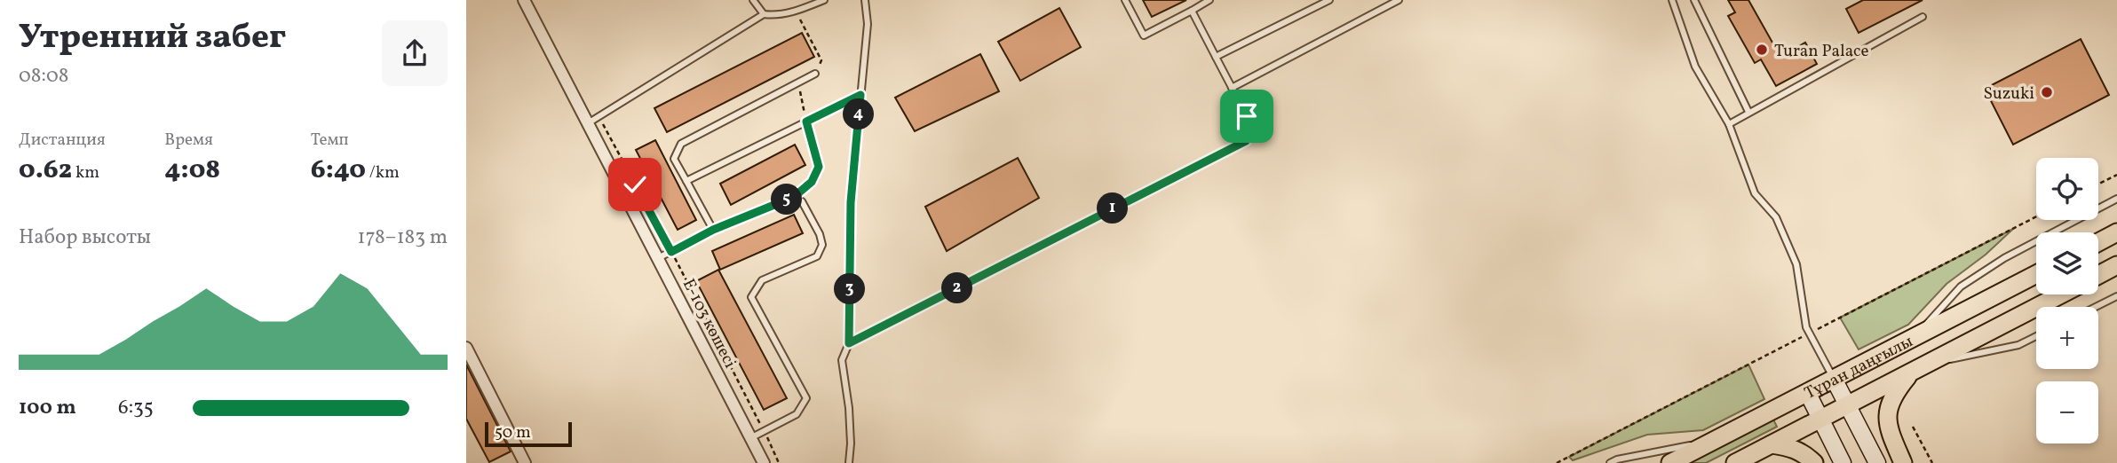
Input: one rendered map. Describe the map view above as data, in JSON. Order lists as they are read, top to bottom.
{
  "streets": {
    "main road": ["Тұран даңғылы"],
    "street": ["Е-103 көшесі"]
  },
  "places": ["Turan Palace", "Suzuki"],
  "scale_bar": "50 m",
  "page": {
    "heading": ["Утренний забег", "08:08"],
    "pins": [
      "4",
      "5",
      "1",
      "2",
      "3"
    ],
    "stats": [
      ["Дистанция", "0.62 km"],
      ["Время", "4:08"],
      ["Темп", "6:40 /km"]
    ],
    "map_buttons": ["+", "−"],
    "chart": ["Набор высоты", "178–183 m"],
    "list": [
      {
        "name": "100 m",
        "note": "6:35"
      }
    ],
    "scale": "50 m"
  }
}
